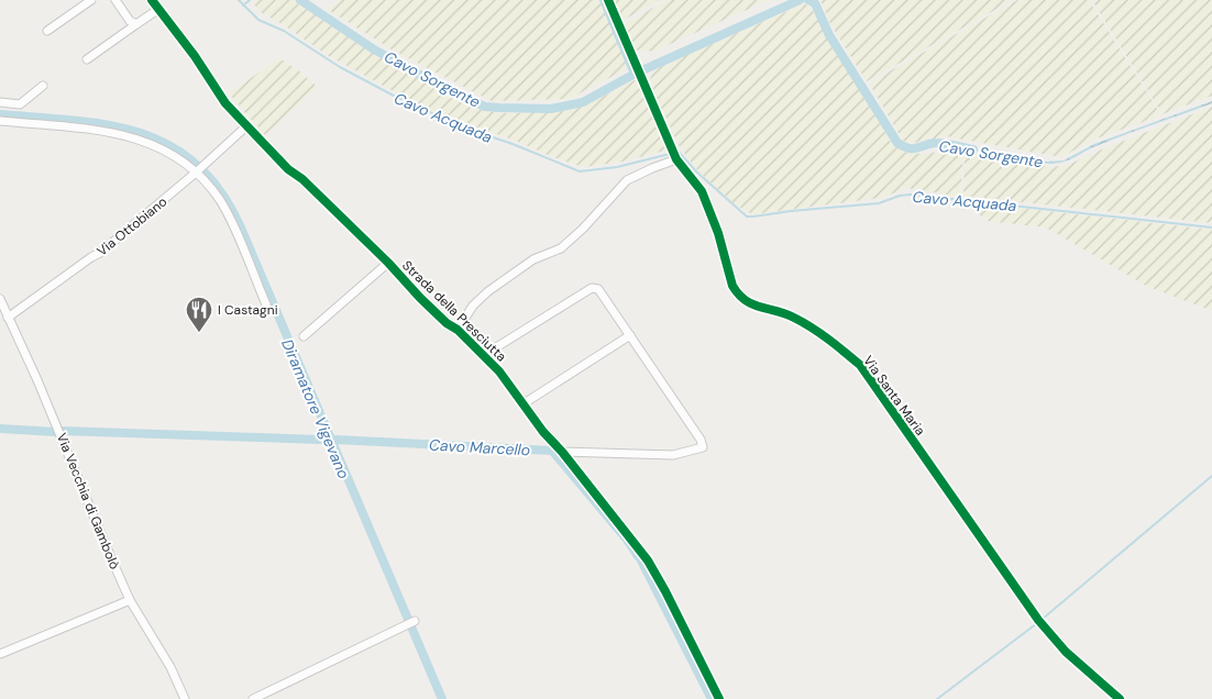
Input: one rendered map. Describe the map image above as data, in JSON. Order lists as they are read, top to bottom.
{
  "streets": {
    "street": [
      "Via Ottobiano",
      "Strada della Presciutta",
      "Via Santa Maria",
      "Via Vecchia di Gambolò"
    ]
  },
  "crossings": [
    ["Via Ottobiano", "Strada della Presciutta"],
    ["Via Ottobiano", "Via Vecchia di Gambolò"]
  ],
  "water": [
    "Cavo Sorgente",
    "Cavo Acquada",
    "Diramatore Vigevano",
    "Cavo Marcello"
  ],
  "places": {
    "restaurant": ["I Castagni"]
  }
}
